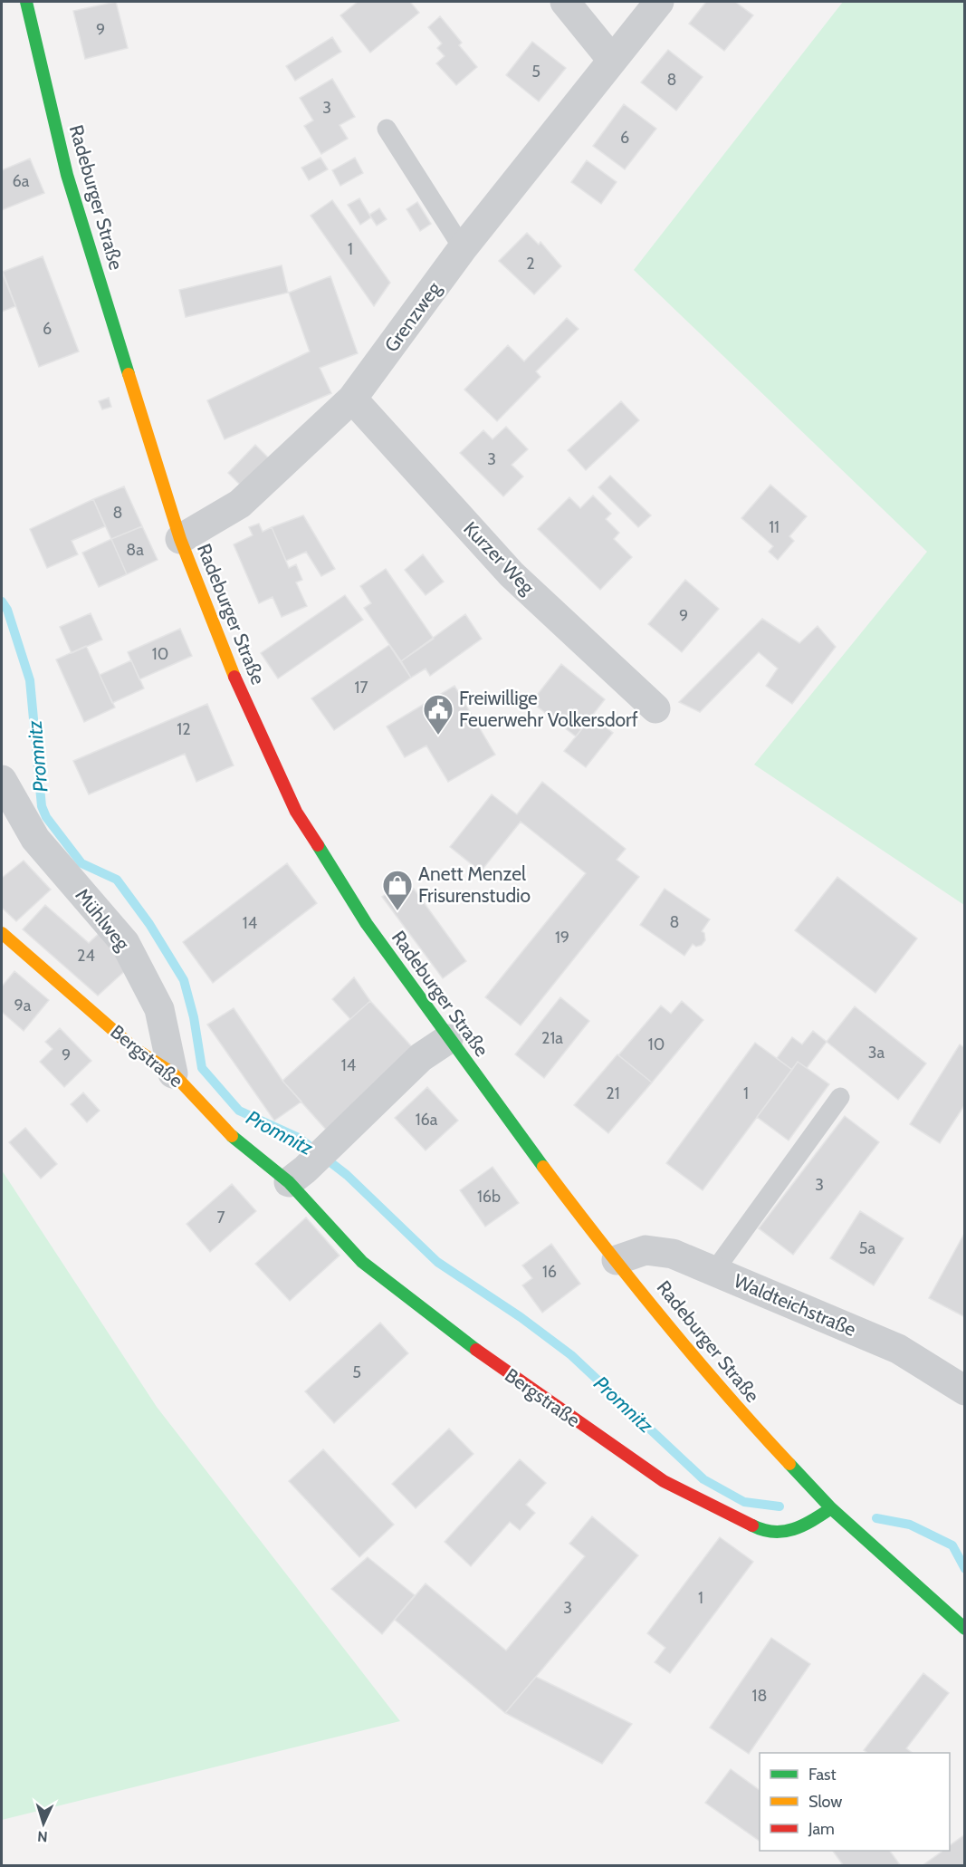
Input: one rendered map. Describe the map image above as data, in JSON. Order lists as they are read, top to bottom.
{
  "streets": {
    "main road": ["Radeburger Straße", "Bergstraße"],
    "street": [
      "Grenzweg",
      "Kurzer Weg",
      "Mühlweg",
      "Waldteichstraße"
    ]
  },
  "crossings": [
    ["Radeburger Straße", "Grenzweg"],
    ["Radeburger Straße", "Bergstraße"],
    ["Radeburger Straße", "Waldteichstraße"],
    ["Grenzweg", "Kurzer Weg"],
    ["Mühlweg", "Bergstraße"]
  ],
  "water": ["Promnitz"],
  "places": {
    "public building": ["Freiwillige Feuerwehr Volkersdorf"],
    "shop": ["Anett Menzel Frisurenstudio"]
  },
  "house_numbers": [
    "9",
    "5",
    "8",
    "3",
    "6",
    "6a",
    "1",
    "2",
    "6",
    "3",
    "8",
    "11",
    "8a",
    "9",
    "10",
    "17",
    "12",
    "8",
    "14",
    "19",
    "24",
    "9a",
    "21a",
    "10",
    "3a",
    "9",
    "14",
    "21",
    "1",
    "16a",
    "3",
    "16b",
    "7",
    "5a",
    "16",
    "5",
    "1",
    "3",
    "18"
  ],
  "legend": ["Fast", "Slow", "Jam"],
  "north": "bottom"
}
